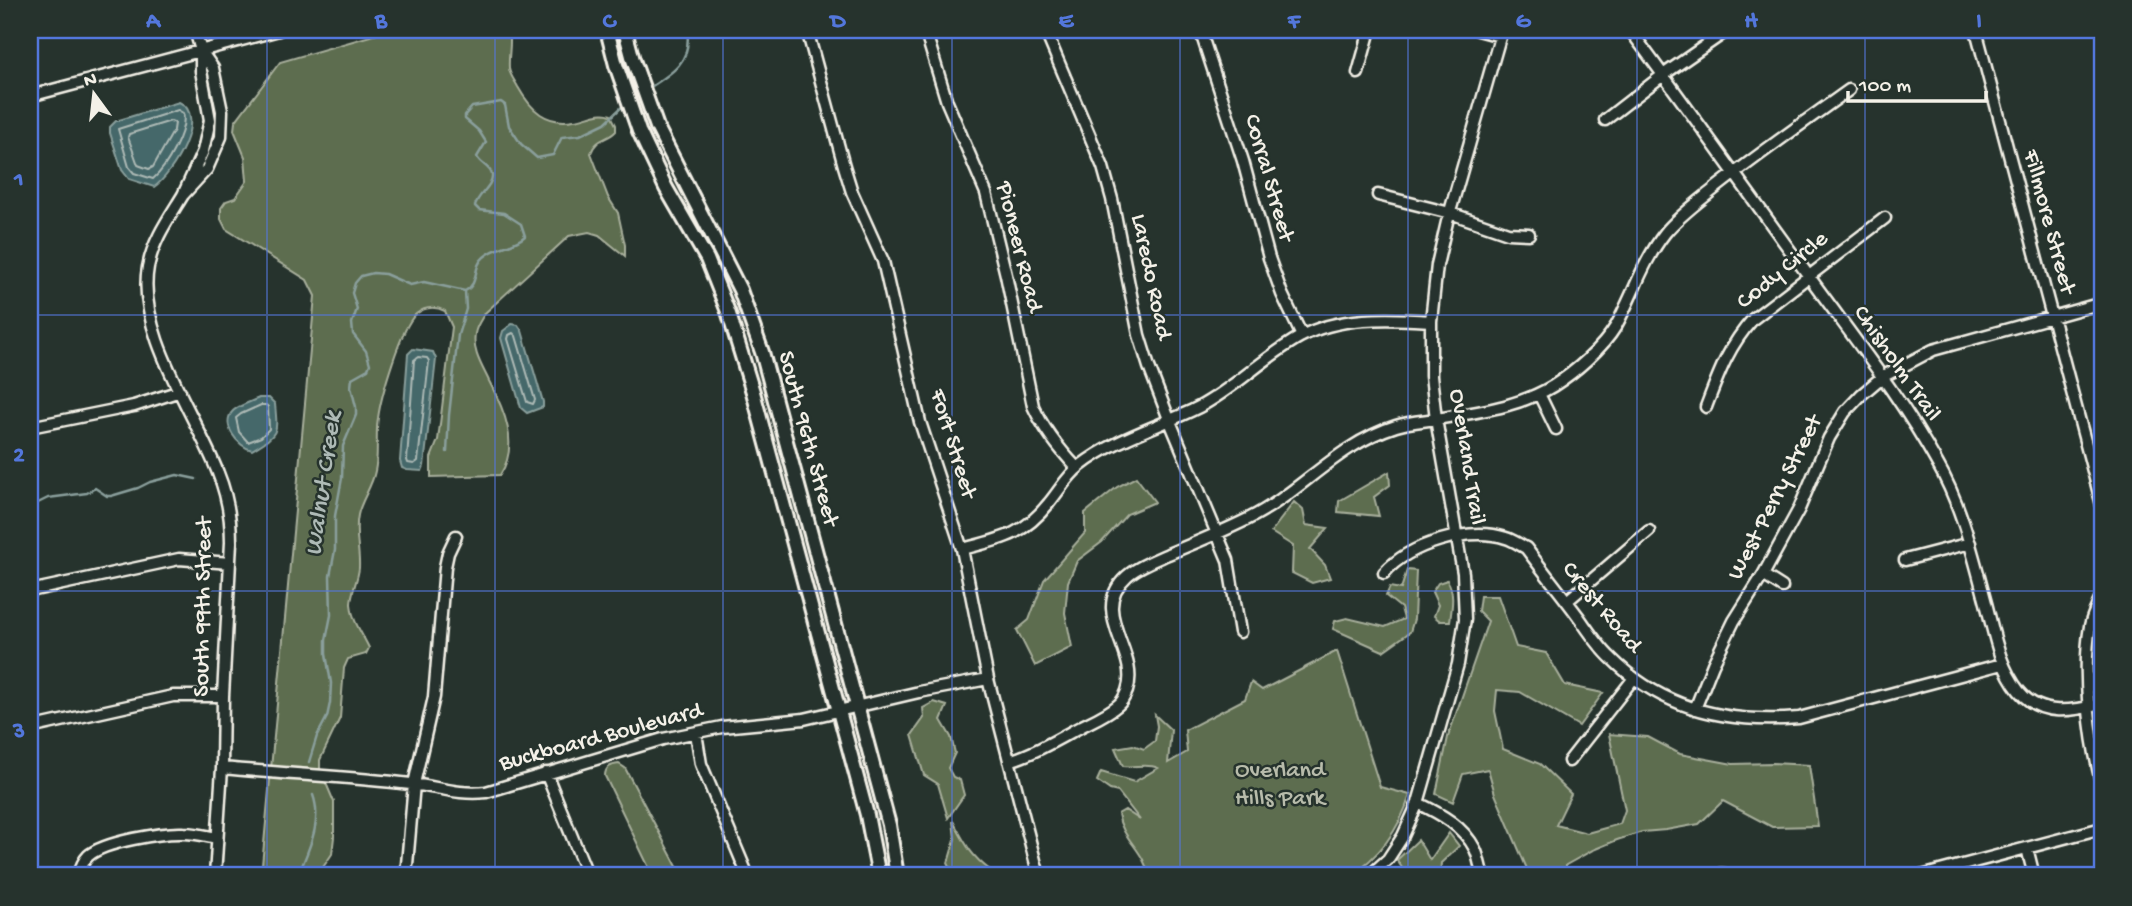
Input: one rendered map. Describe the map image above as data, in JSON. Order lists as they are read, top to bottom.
{
  "streets": {
    "main road": ["South 96th Street"],
    "street": [
      "Corral Street",
      "Fillmore Street",
      "Pioneer Road",
      "Cody Circle",
      "Laredo Road",
      "Chisholm Trail",
      "Fort Street",
      "Overland Trail",
      "West Perry Street",
      "South 99th Street",
      "Crest Road",
      "Buckboard Boulevard"
    ]
  },
  "crossings": [
    ["Fillmore Street", "West Perry Street"],
    ["Cody Circle", "Chisholm Trail"],
    ["Chisholm Trail", "West Perry Street"],
    ["Chisholm Trail", "Crest Road"],
    ["South 96th Street", "Buckboard Boulevard"],
    ["Fort Street", "Buckboard Boulevard"],
    ["Overland Trail", "Crest Road"],
    ["West Perry Street", "Crest Road"],
    ["South 99th Street", "Buckboard Boulevard"]
  ],
  "water": ["Walnut Creek"],
  "parks": ["Overland Hills Park"],
  "scale_bar": "100 m",
  "north": "top",
  "grid": {
    "columns": [
      "A",
      "B",
      "C",
      "D",
      "E",
      "F",
      "G",
      "H",
      "I"
    ],
    "rows": ["1", "2", "3"]
  }
}
